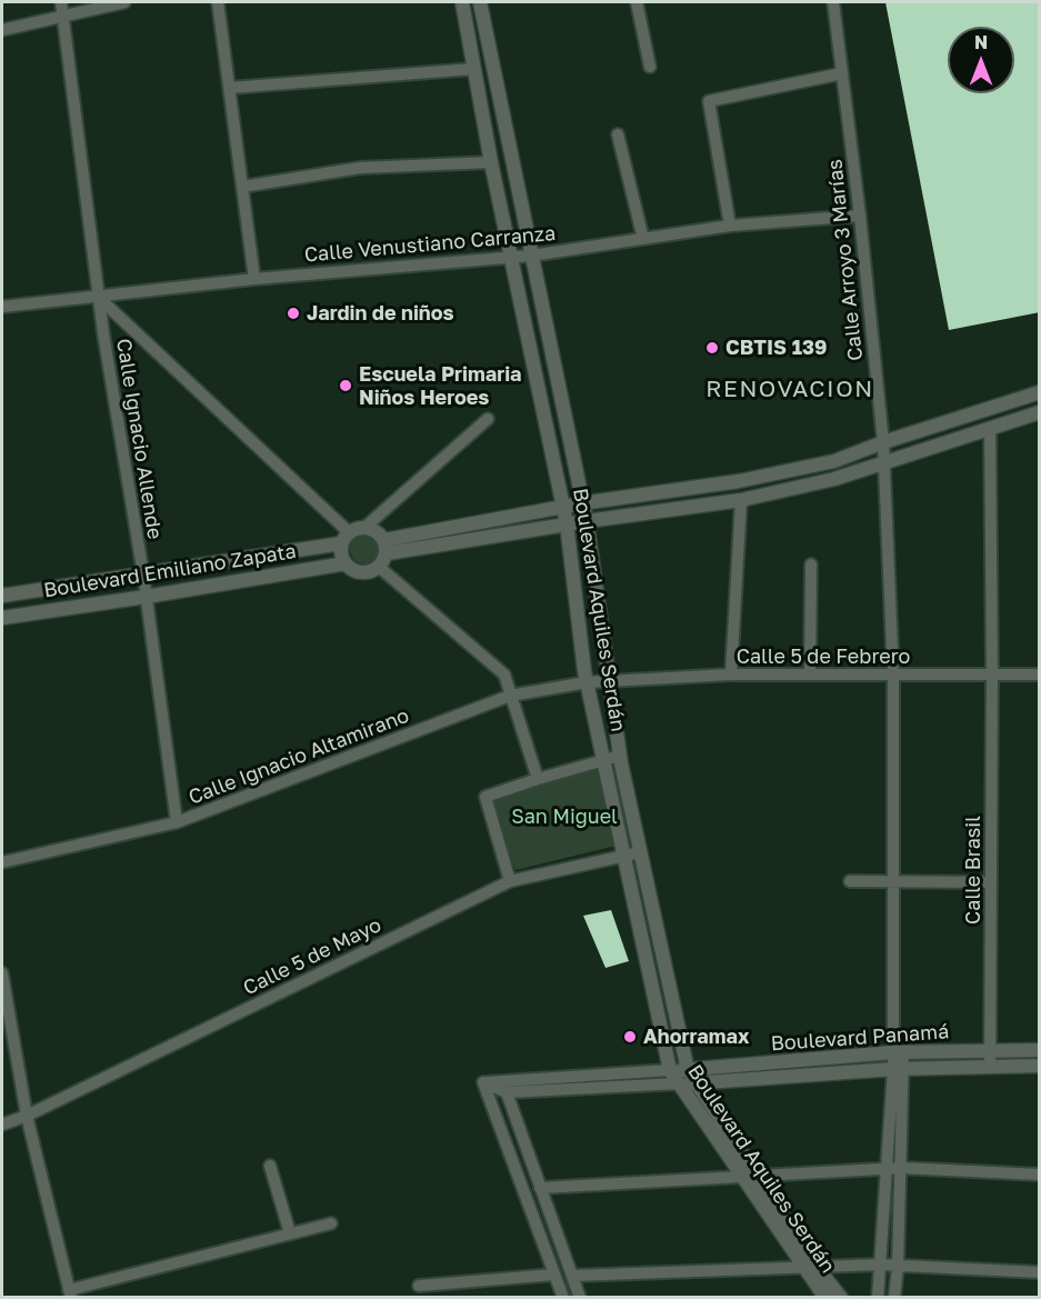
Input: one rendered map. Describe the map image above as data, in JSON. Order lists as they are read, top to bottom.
{
  "streets": {
    "street": [
      "Calle Venustiano Carranza",
      "Calle Arroyo 3 Marías",
      "Calle Ignacio Allende",
      "Boulevard Emiliano Zapata",
      "Boulevard Aquiles Serdán",
      "Calle 5 de Febrero",
      "Calle Ignacio Altamirano",
      "Calle Brasil",
      "Calle 5 de Mayo",
      "Boulevard Panamá"
    ]
  },
  "crossings": [
    ["Calle Venustiano Carranza", "Calle Arroyo 3 Marías"],
    ["Calle Venustiano Carranza", "Calle Ignacio Allende"],
    ["Calle Venustiano Carranza", "Boulevard Aquiles Serdán"],
    ["Calle Arroyo 3 Marías", "Calle 5 de Febrero"],
    ["Calle Arroyo 3 Marías", "Boulevard Panamá"],
    ["Calle Ignacio Allende", "Boulevard Emiliano Zapata"],
    ["Calle Ignacio Allende", "Calle Ignacio Altamirano"],
    ["Boulevard Aquiles Serdán", "Calle 5 de Febrero"],
    ["Boulevard Aquiles Serdán", "Calle Ignacio Altamirano"],
    ["Boulevard Aquiles Serdán", "Calle 5 de Mayo"],
    ["Boulevard Aquiles Serdán", "Boulevard Panamá"],
    ["Calle 5 de Febrero", "Calle Ignacio Altamirano"],
    ["Calle 5 de Febrero", "Calle Brasil"],
    ["Calle Brasil", "Boulevard Panamá"]
  ],
  "districts": ["RENOVACION"],
  "parks": ["San Miguel"],
  "places": [
    "Jardin de niños",
    "CBTIS 139",
    "Escuela Primaria Niños Heroes",
    "Ahorramax"
  ],
  "north": "top"
}
